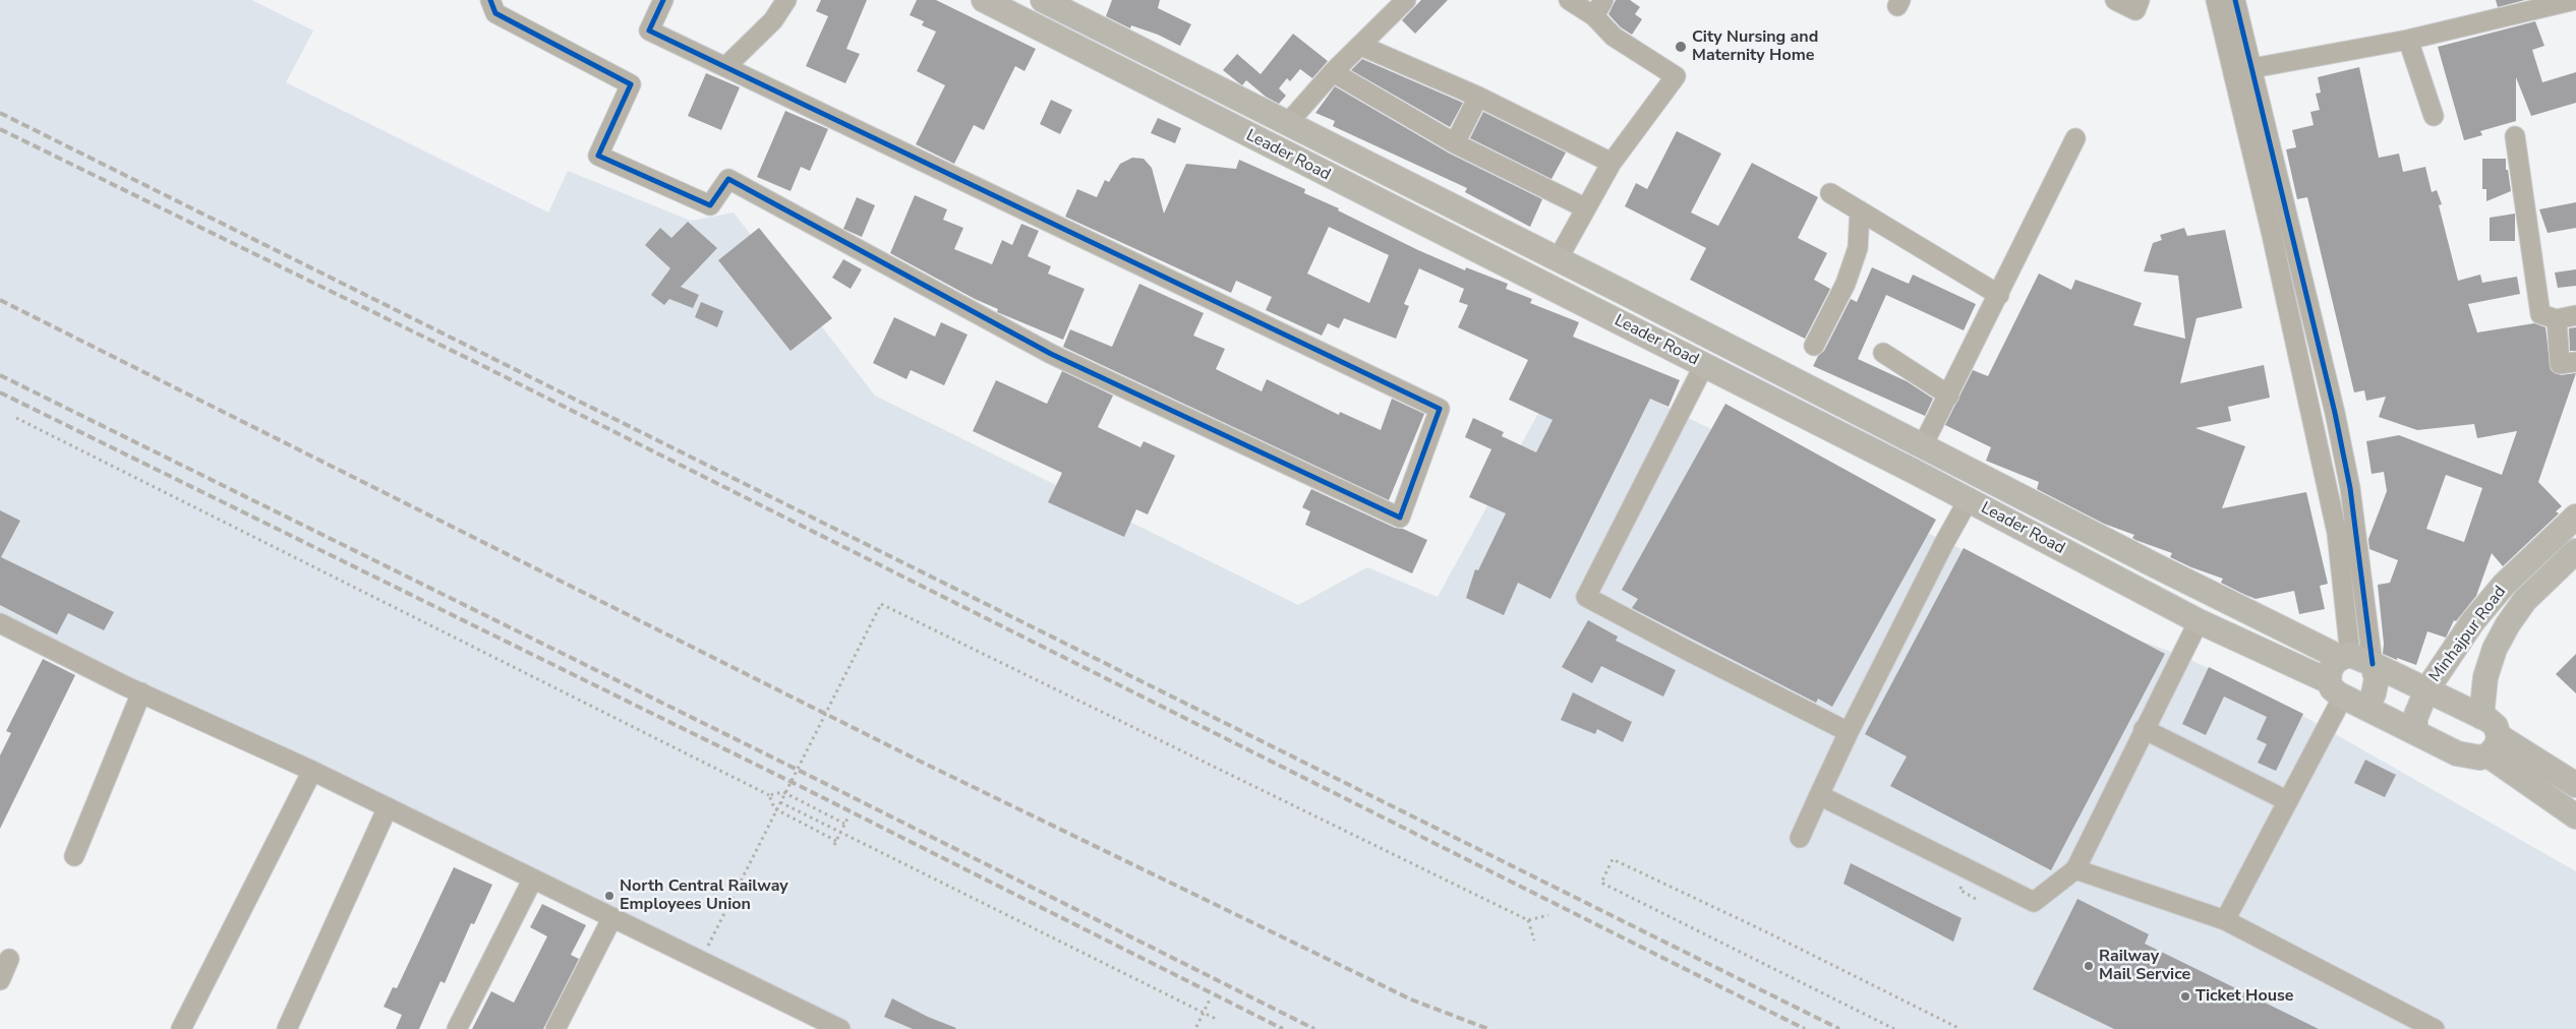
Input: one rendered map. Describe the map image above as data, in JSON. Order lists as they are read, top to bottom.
{
  "streets": {
    "main road": ["Leader Road", "Minhajpur Road"]
  },
  "crossings": [
    ["Leader Road", "Minhajpur Road"]
  ],
  "places": [
    "City Nursing and Maternity Home",
    "North Central Railway Employees Union",
    "Railway Mail Service",
    "Ticket House"
  ]
}
